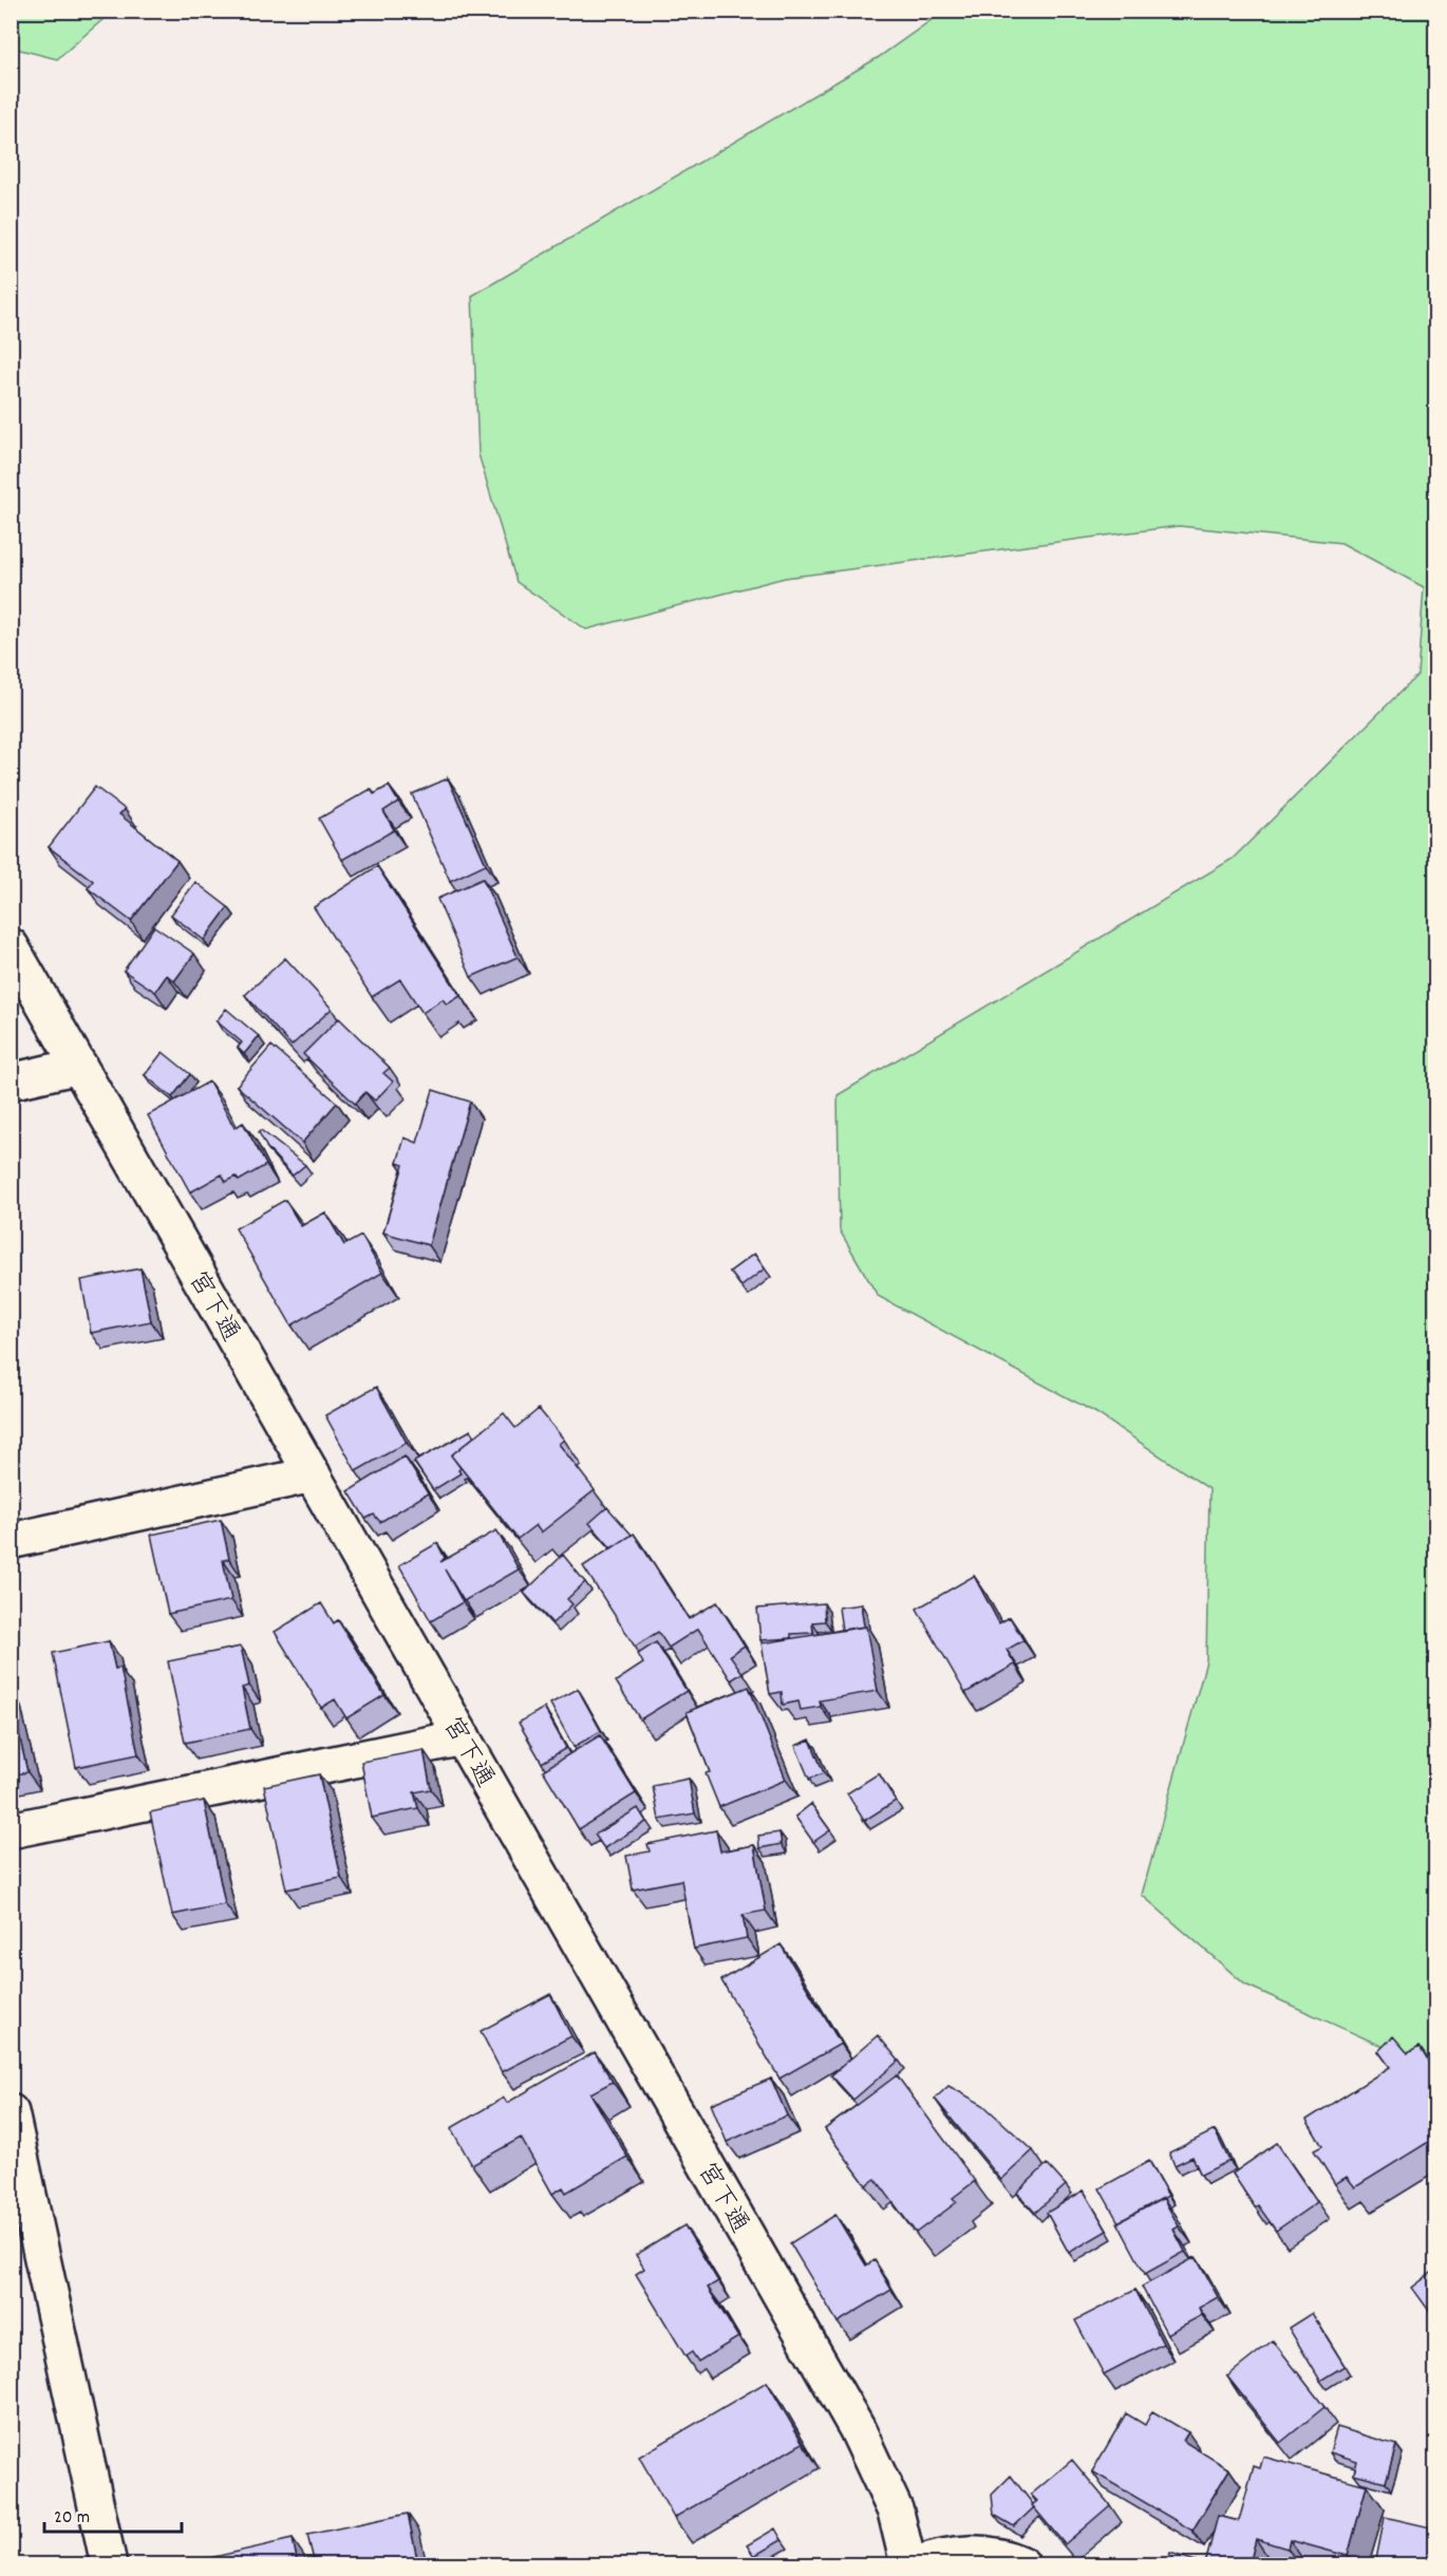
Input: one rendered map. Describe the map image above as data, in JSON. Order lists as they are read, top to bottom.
{
  "streets": {
    "street": ["宮下通"]
  },
  "scale_bar": "20 m"
}
